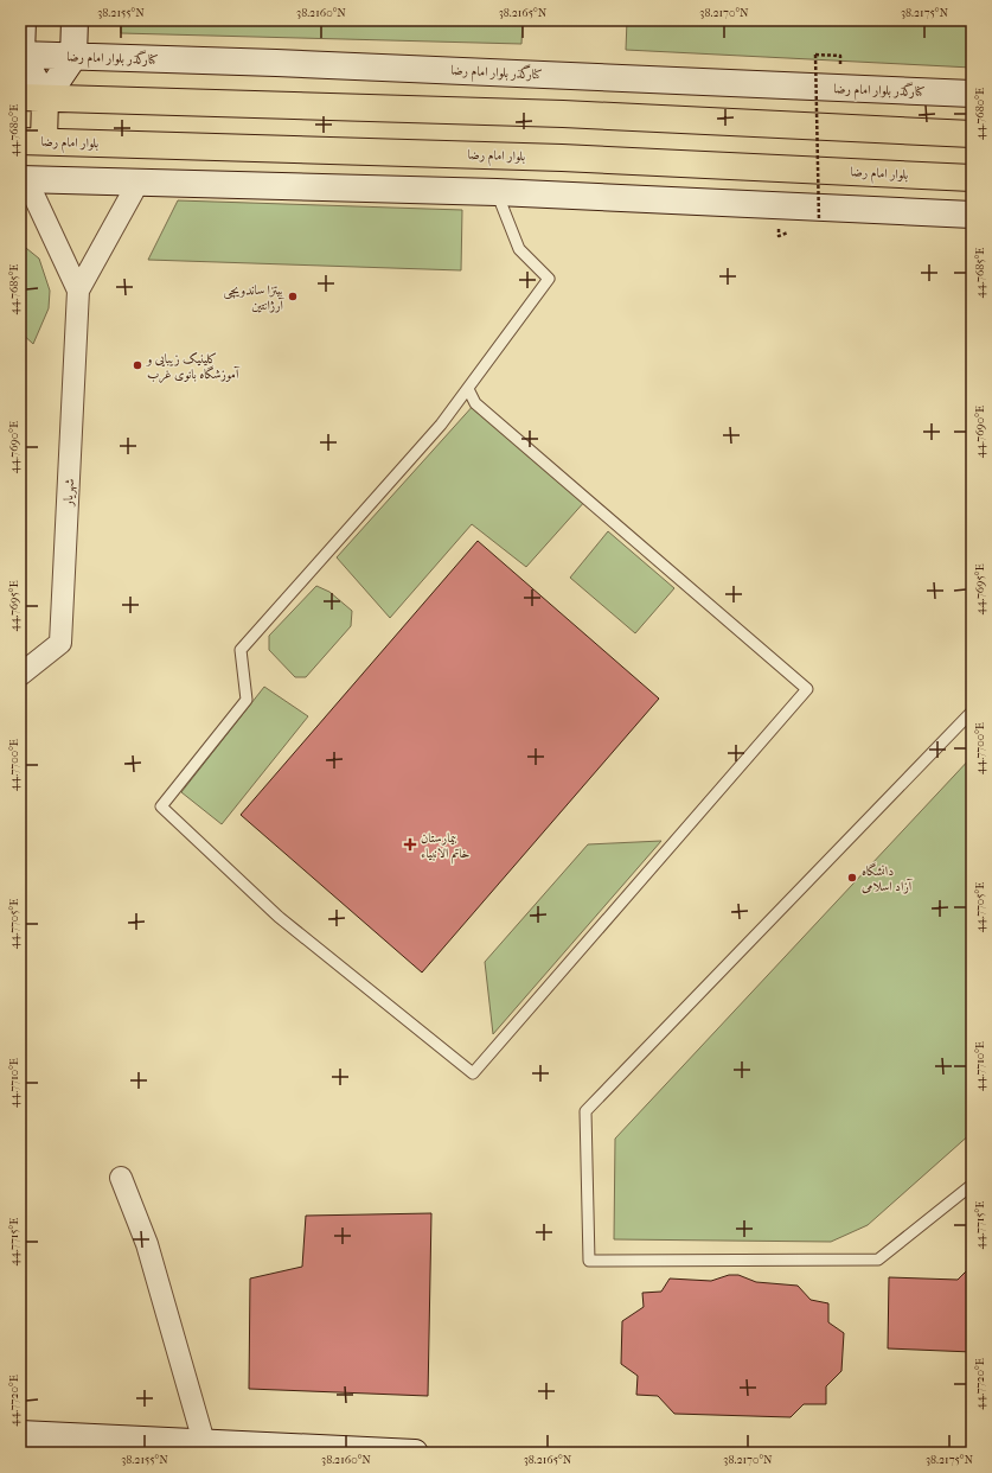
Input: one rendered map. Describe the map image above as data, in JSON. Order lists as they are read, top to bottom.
{
  "streets": {
    "main road": ["بلوار امام رضا"],
    "street": ["کنارگذر بلوار امام رضا", "شهریار"]
  },
  "places": {
    "other": ["پیتزا ساندویچی آرژانتین", "کلینیک زیبایی و آموزشگاه بانوی غرب", "دانشگاه آزاد اسلامی"],
    "health": ["بیمارستان خاتم الانبیاء"]
  },
  "coordinates": [
    "38.2155°N",
    "38.2160°N",
    "38.2165°N",
    "38.2170°N",
    "38.2175°N",
    "44.7680°E",
    "44.7685°E",
    "44.7690°E",
    "44.7695°E",
    "44.7700°E",
    "44.7705°E",
    "44.7710°E",
    "44.7715°E",
    "44.7720°E"
  ]
}
